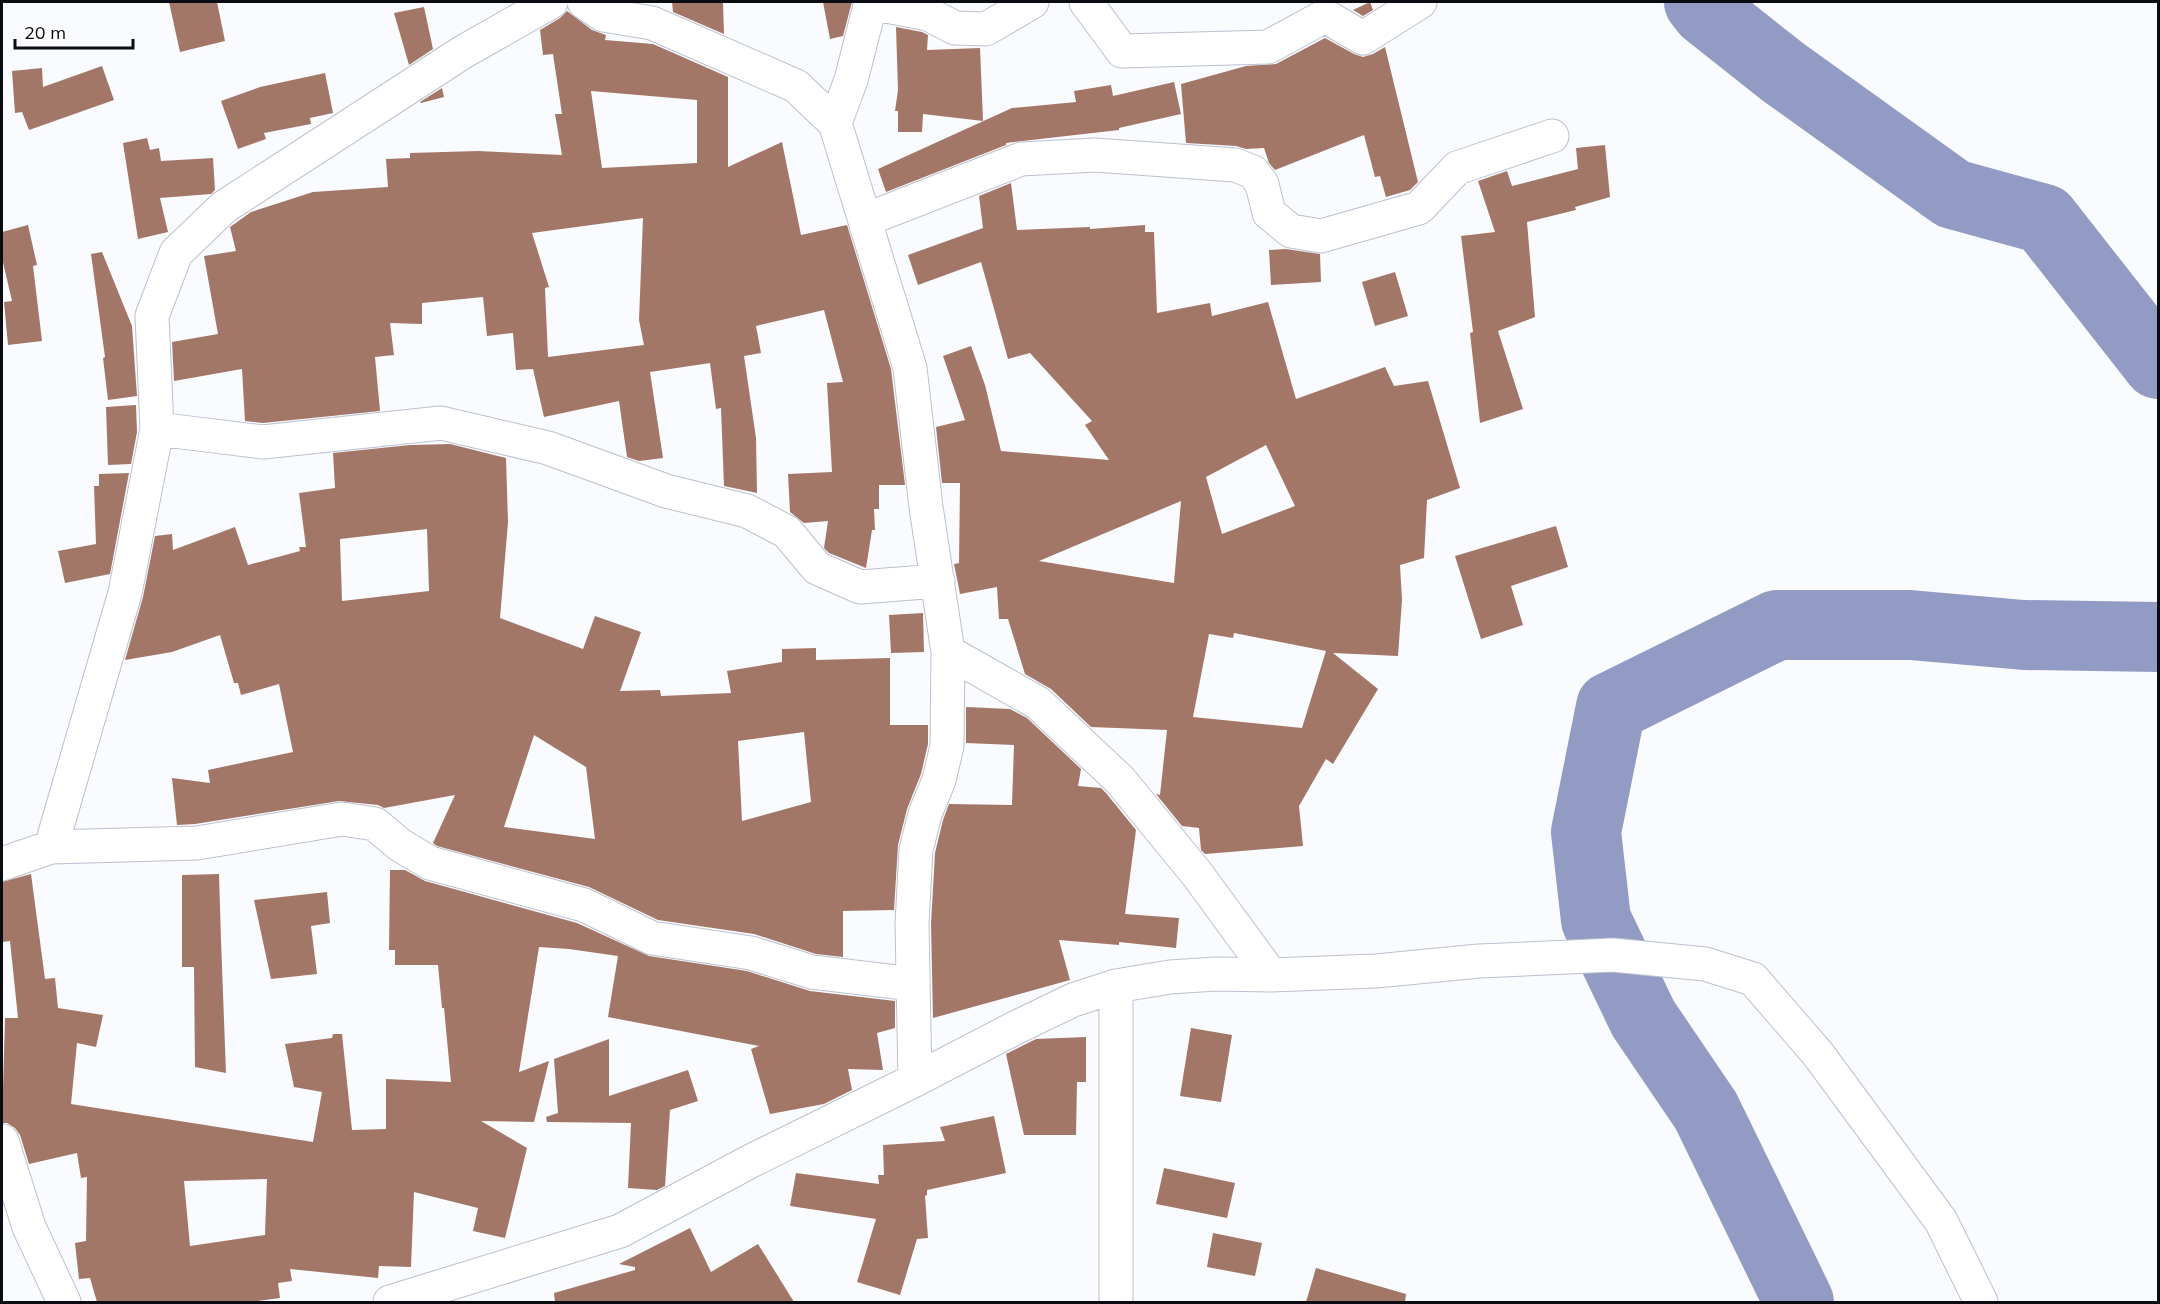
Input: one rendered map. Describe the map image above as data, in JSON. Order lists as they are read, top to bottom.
{
  "scale_bar": "20 m"
}
